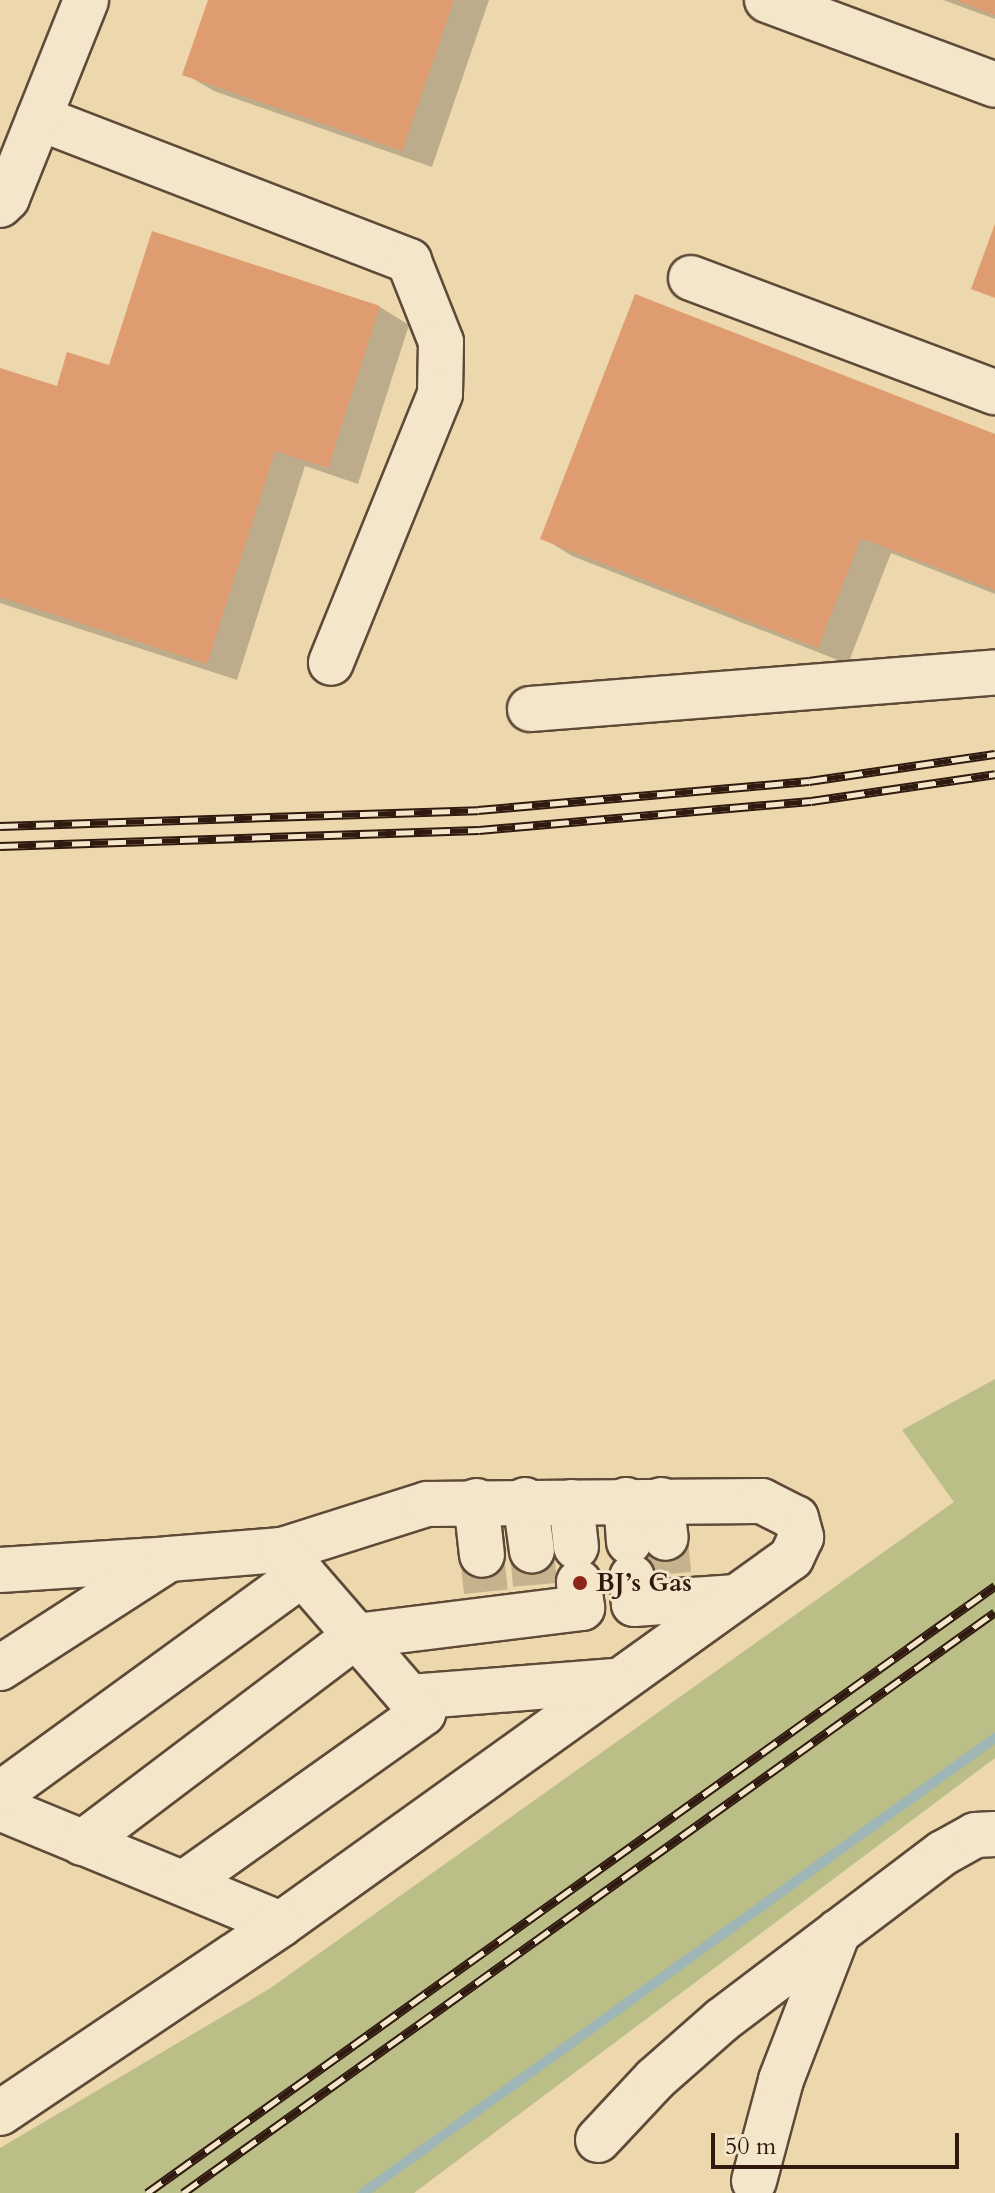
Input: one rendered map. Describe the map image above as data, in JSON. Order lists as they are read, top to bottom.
{
  "places": ["BJ’s Gas"],
  "scale_bar": "50 m"
}
